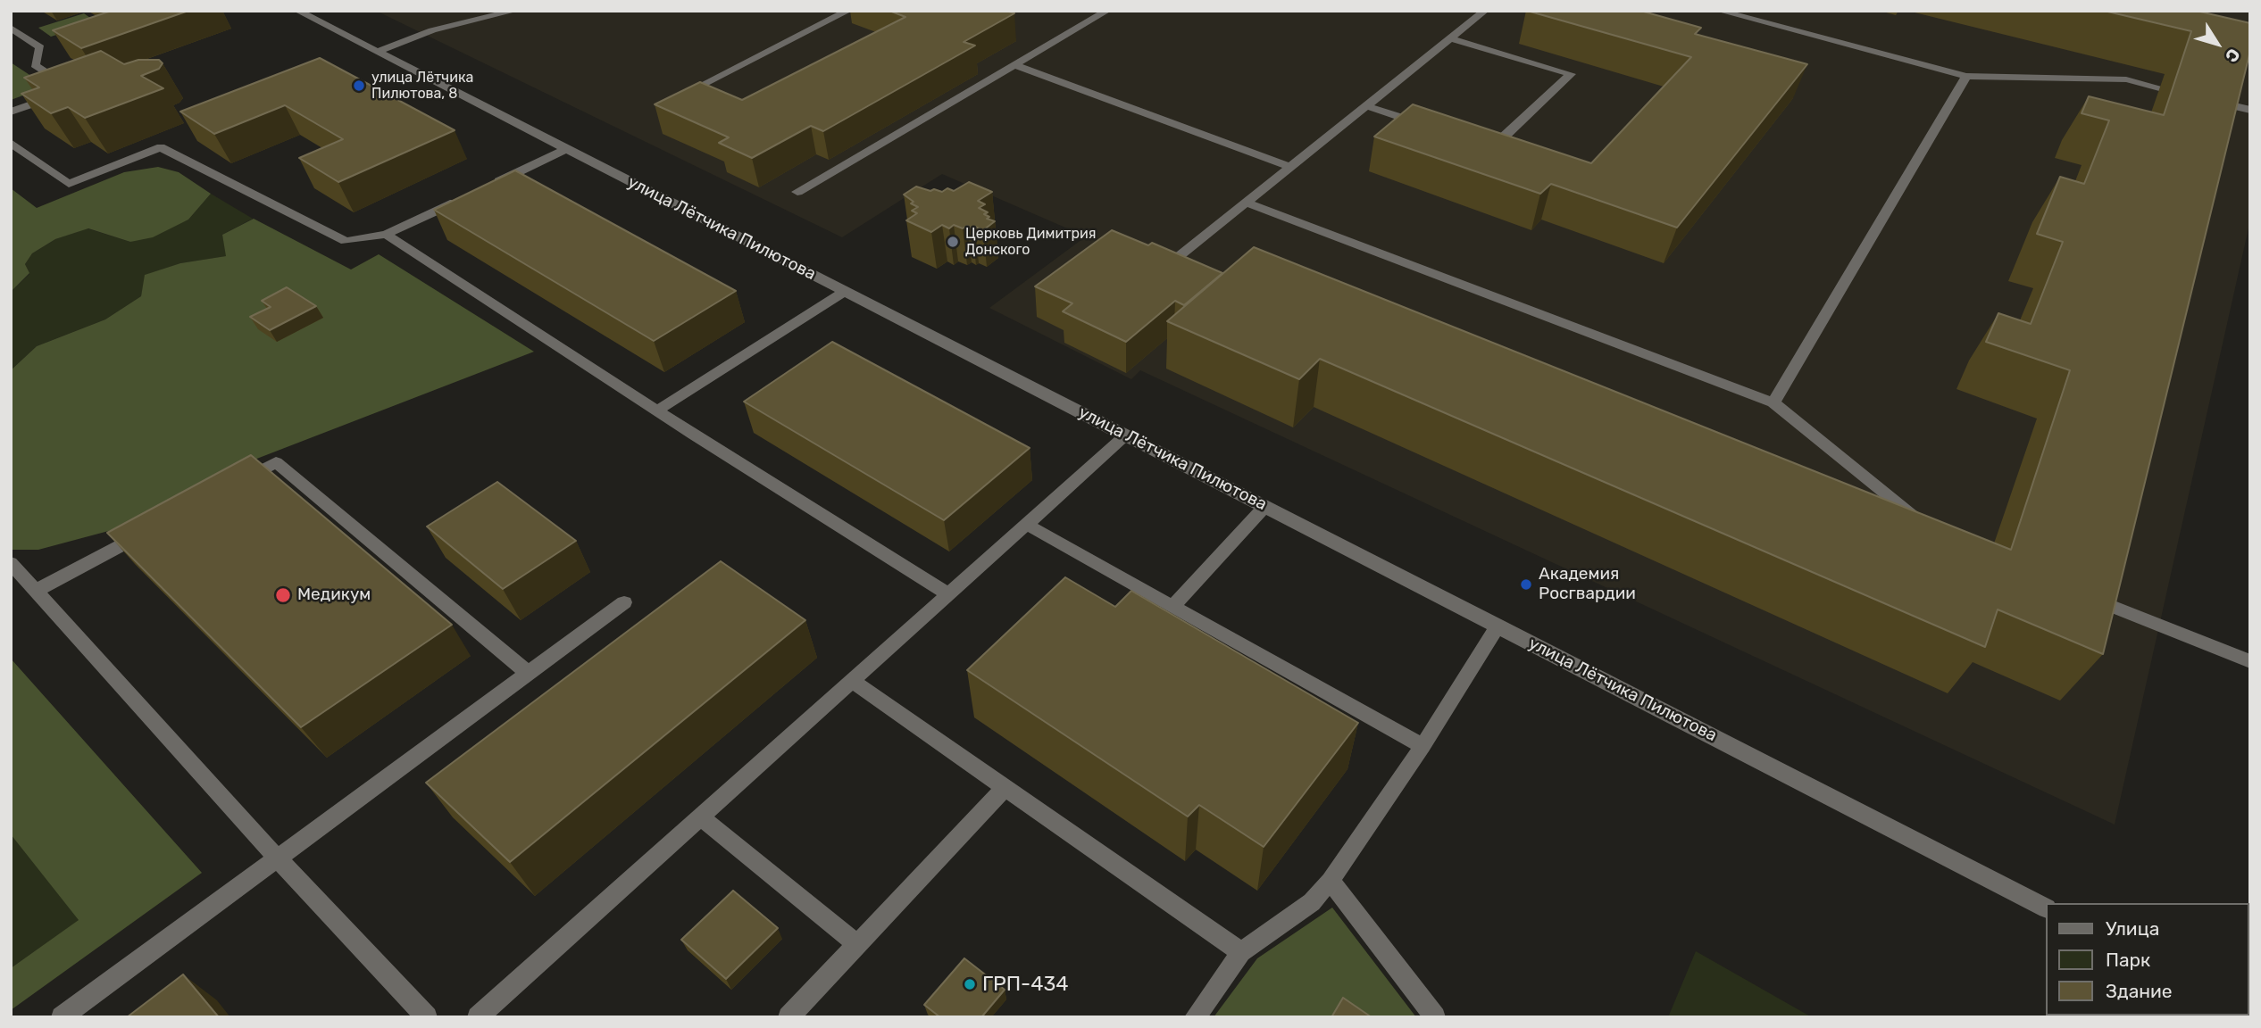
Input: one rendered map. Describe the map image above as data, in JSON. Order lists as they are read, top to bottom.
{
  "streets": {
    "street": ["улица Лётчика Пилютова"]
  },
  "places": [
    "улица Лётчика Пилютова, 8",
    "Церковь Димитрия Донского",
    "Академия Росгвардии",
    "Медикум",
    "ГРП-434"
  ],
  "legend": ["Улица", "Парк", "Здание"],
  "north": "bottom right"
}
